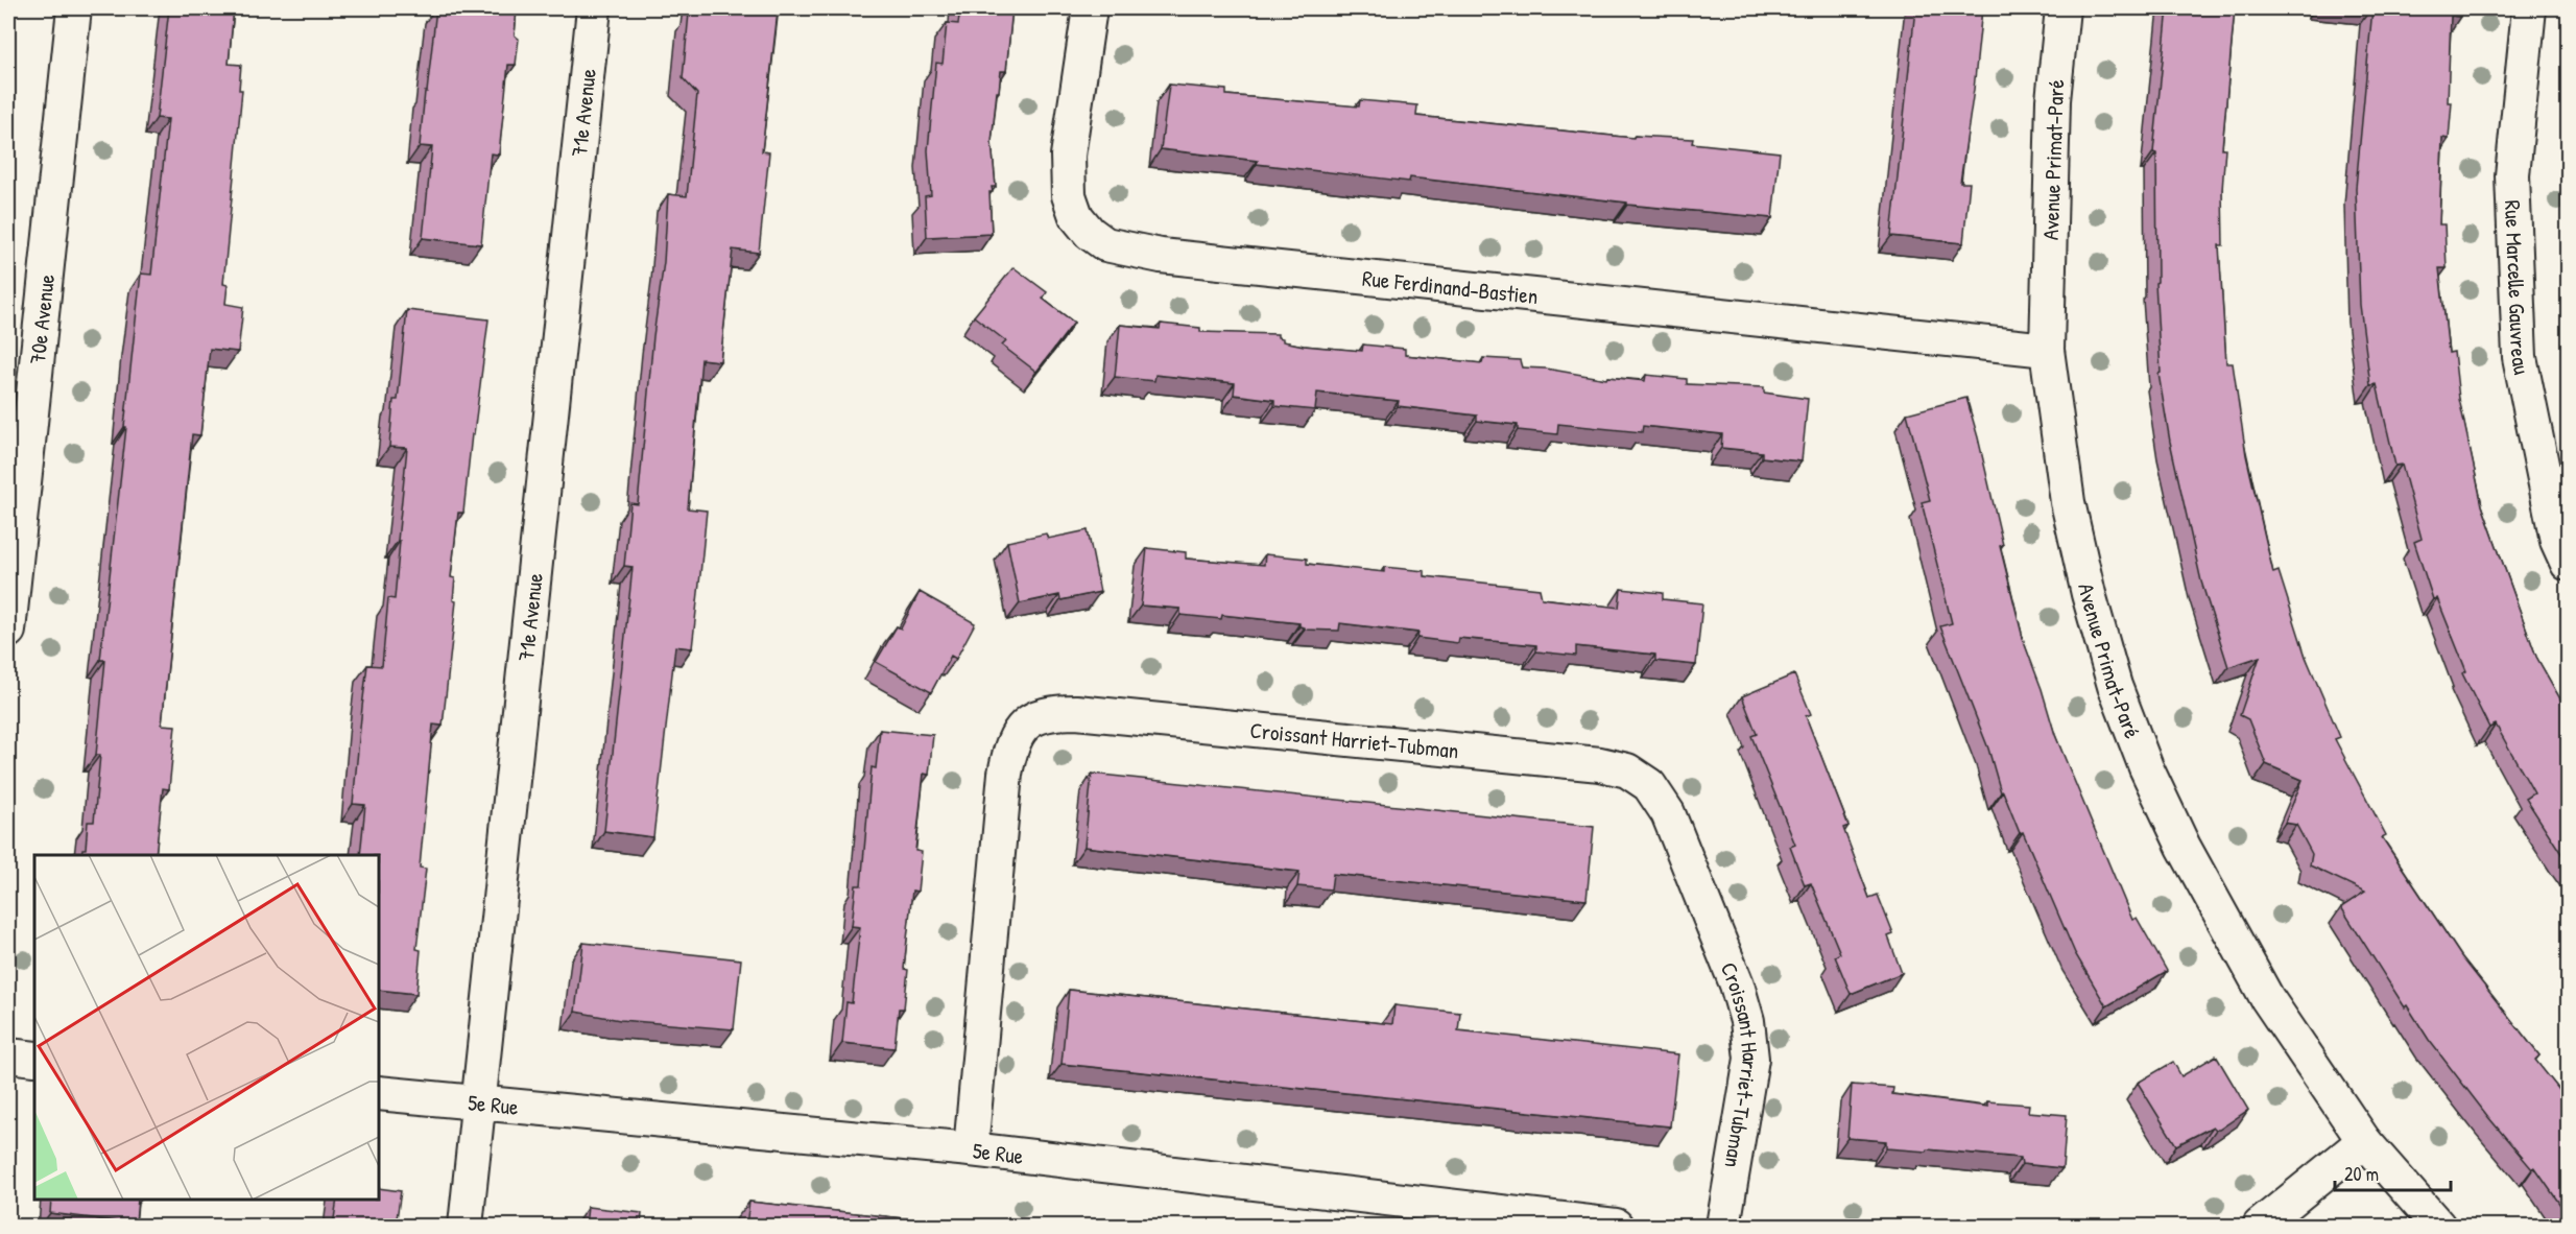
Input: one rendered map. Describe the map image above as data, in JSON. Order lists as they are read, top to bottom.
{
  "streets": {
    "street": [
      "71e Avenue",
      "Avenue Primat-Paré",
      "Rue Ferdinand-Bastien",
      "Rue Marcelle Gauvreau",
      "70e Avenue",
      "Croissant Harriet-Tubman",
      "5e Rue"
    ]
  },
  "crossings": [
    ["71e Avenue", "5e Rue"],
    ["Avenue Primat-Paré", "Rue Ferdinand-Bastien"],
    ["Croissant Harriet-Tubman", "5e Rue"]
  ],
  "scale_bar": "20 m"
}
